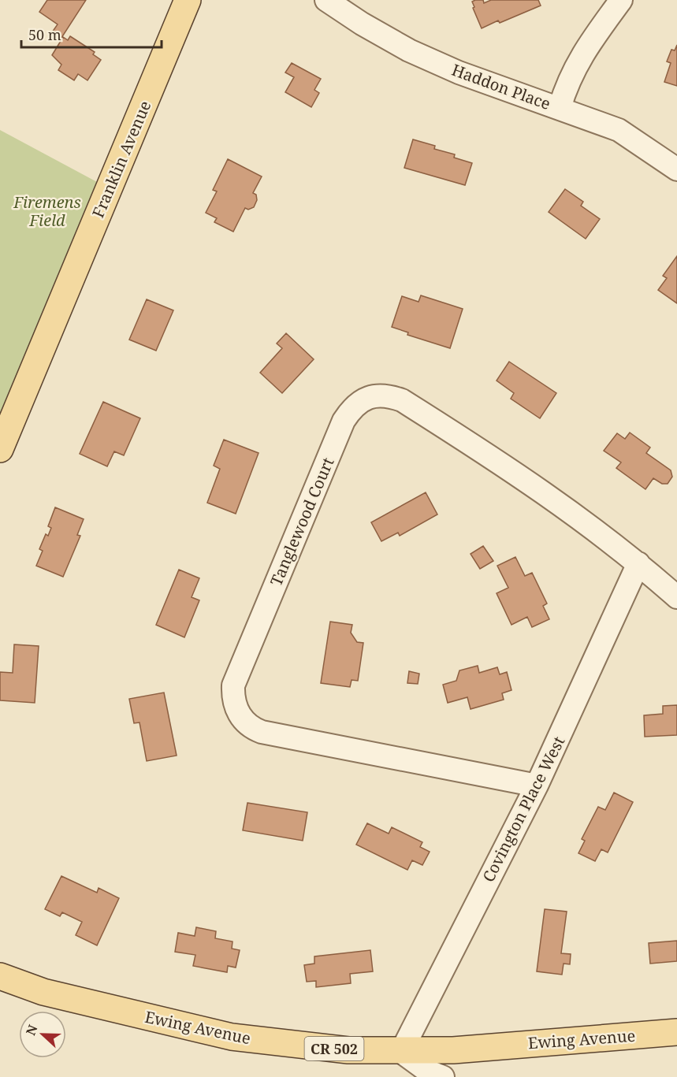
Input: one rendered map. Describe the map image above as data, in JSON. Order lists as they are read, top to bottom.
{
  "streets": {
    "main road": ["Franklin Avenue", "Ewing Avenue", "CR 502"],
    "street": ["Haddon Place", "Tanglewood Court", "Covington Place West"]
  },
  "crossings": [
    ["Tanglewood Court", "Covington Place West"],
    ["Covington Place West", "Ewing Avenue"]
  ],
  "parks": ["Firemens Field"],
  "scale_bar": "50 m",
  "north": "left"
}
